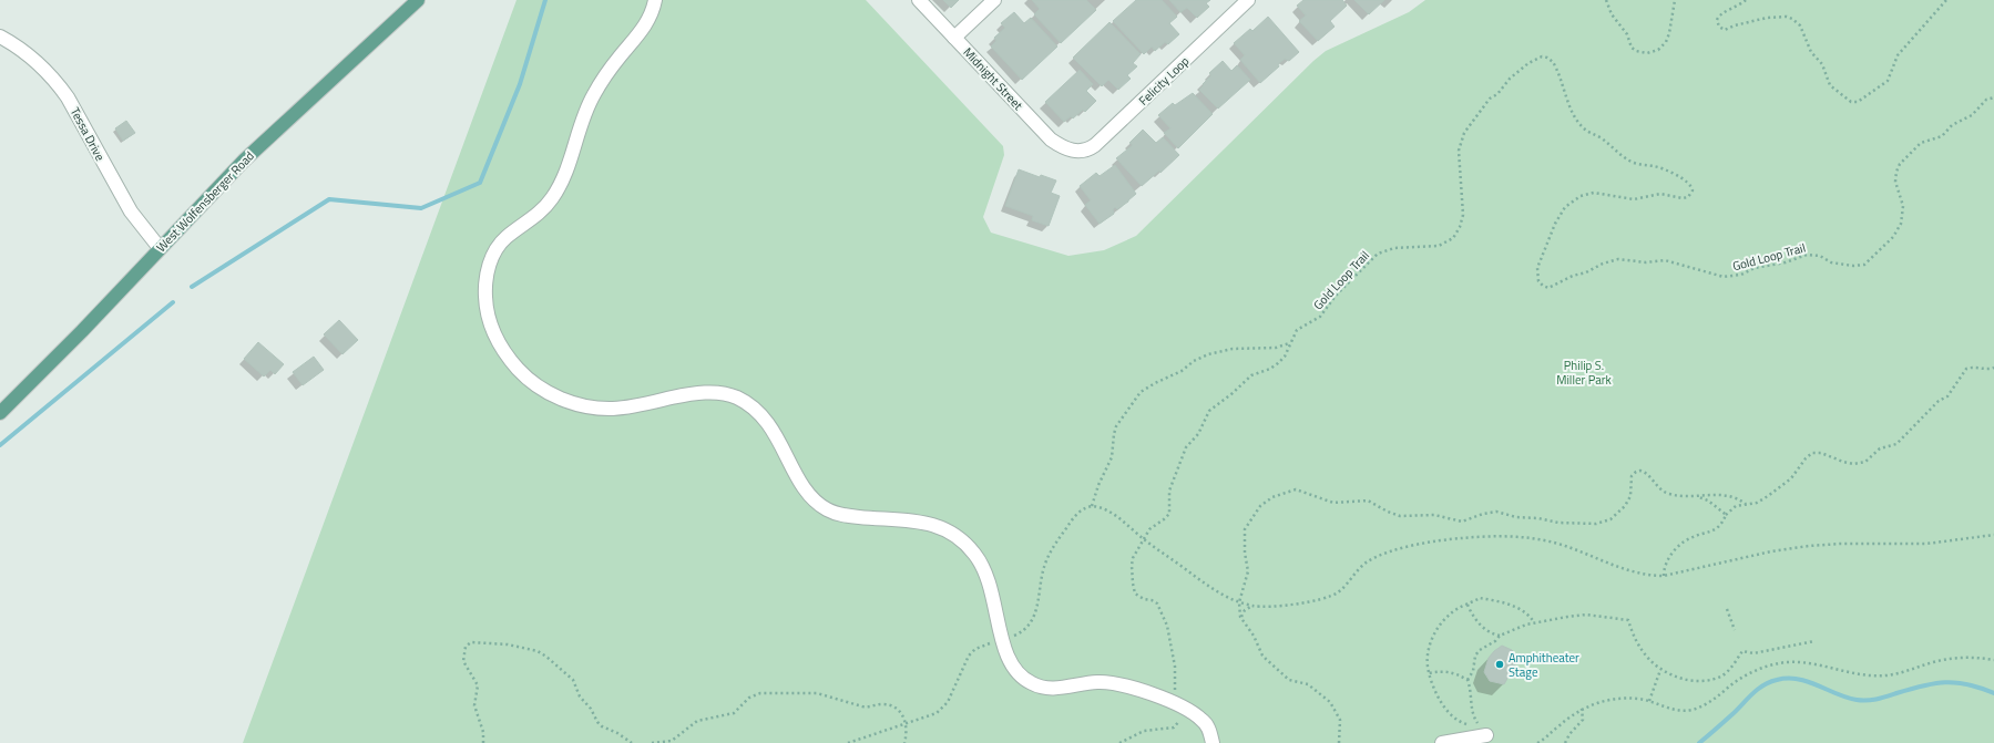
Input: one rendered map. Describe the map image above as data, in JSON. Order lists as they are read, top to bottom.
{
  "streets": {
    "main road": ["West Wolfensberger Road"],
    "street": ["Midnight Street", "Felicity Loop", "Tessa Drive"],
    "path": ["Gold Loop Trail"]
  },
  "crossings": [
    ["Midnight Street", "Felicity Loop"],
    ["Tessa Drive", "West Wolfensberger Road"]
  ],
  "parks": ["Philip S. Miller Park"],
  "places": ["Amphitheater Stage"]
}
